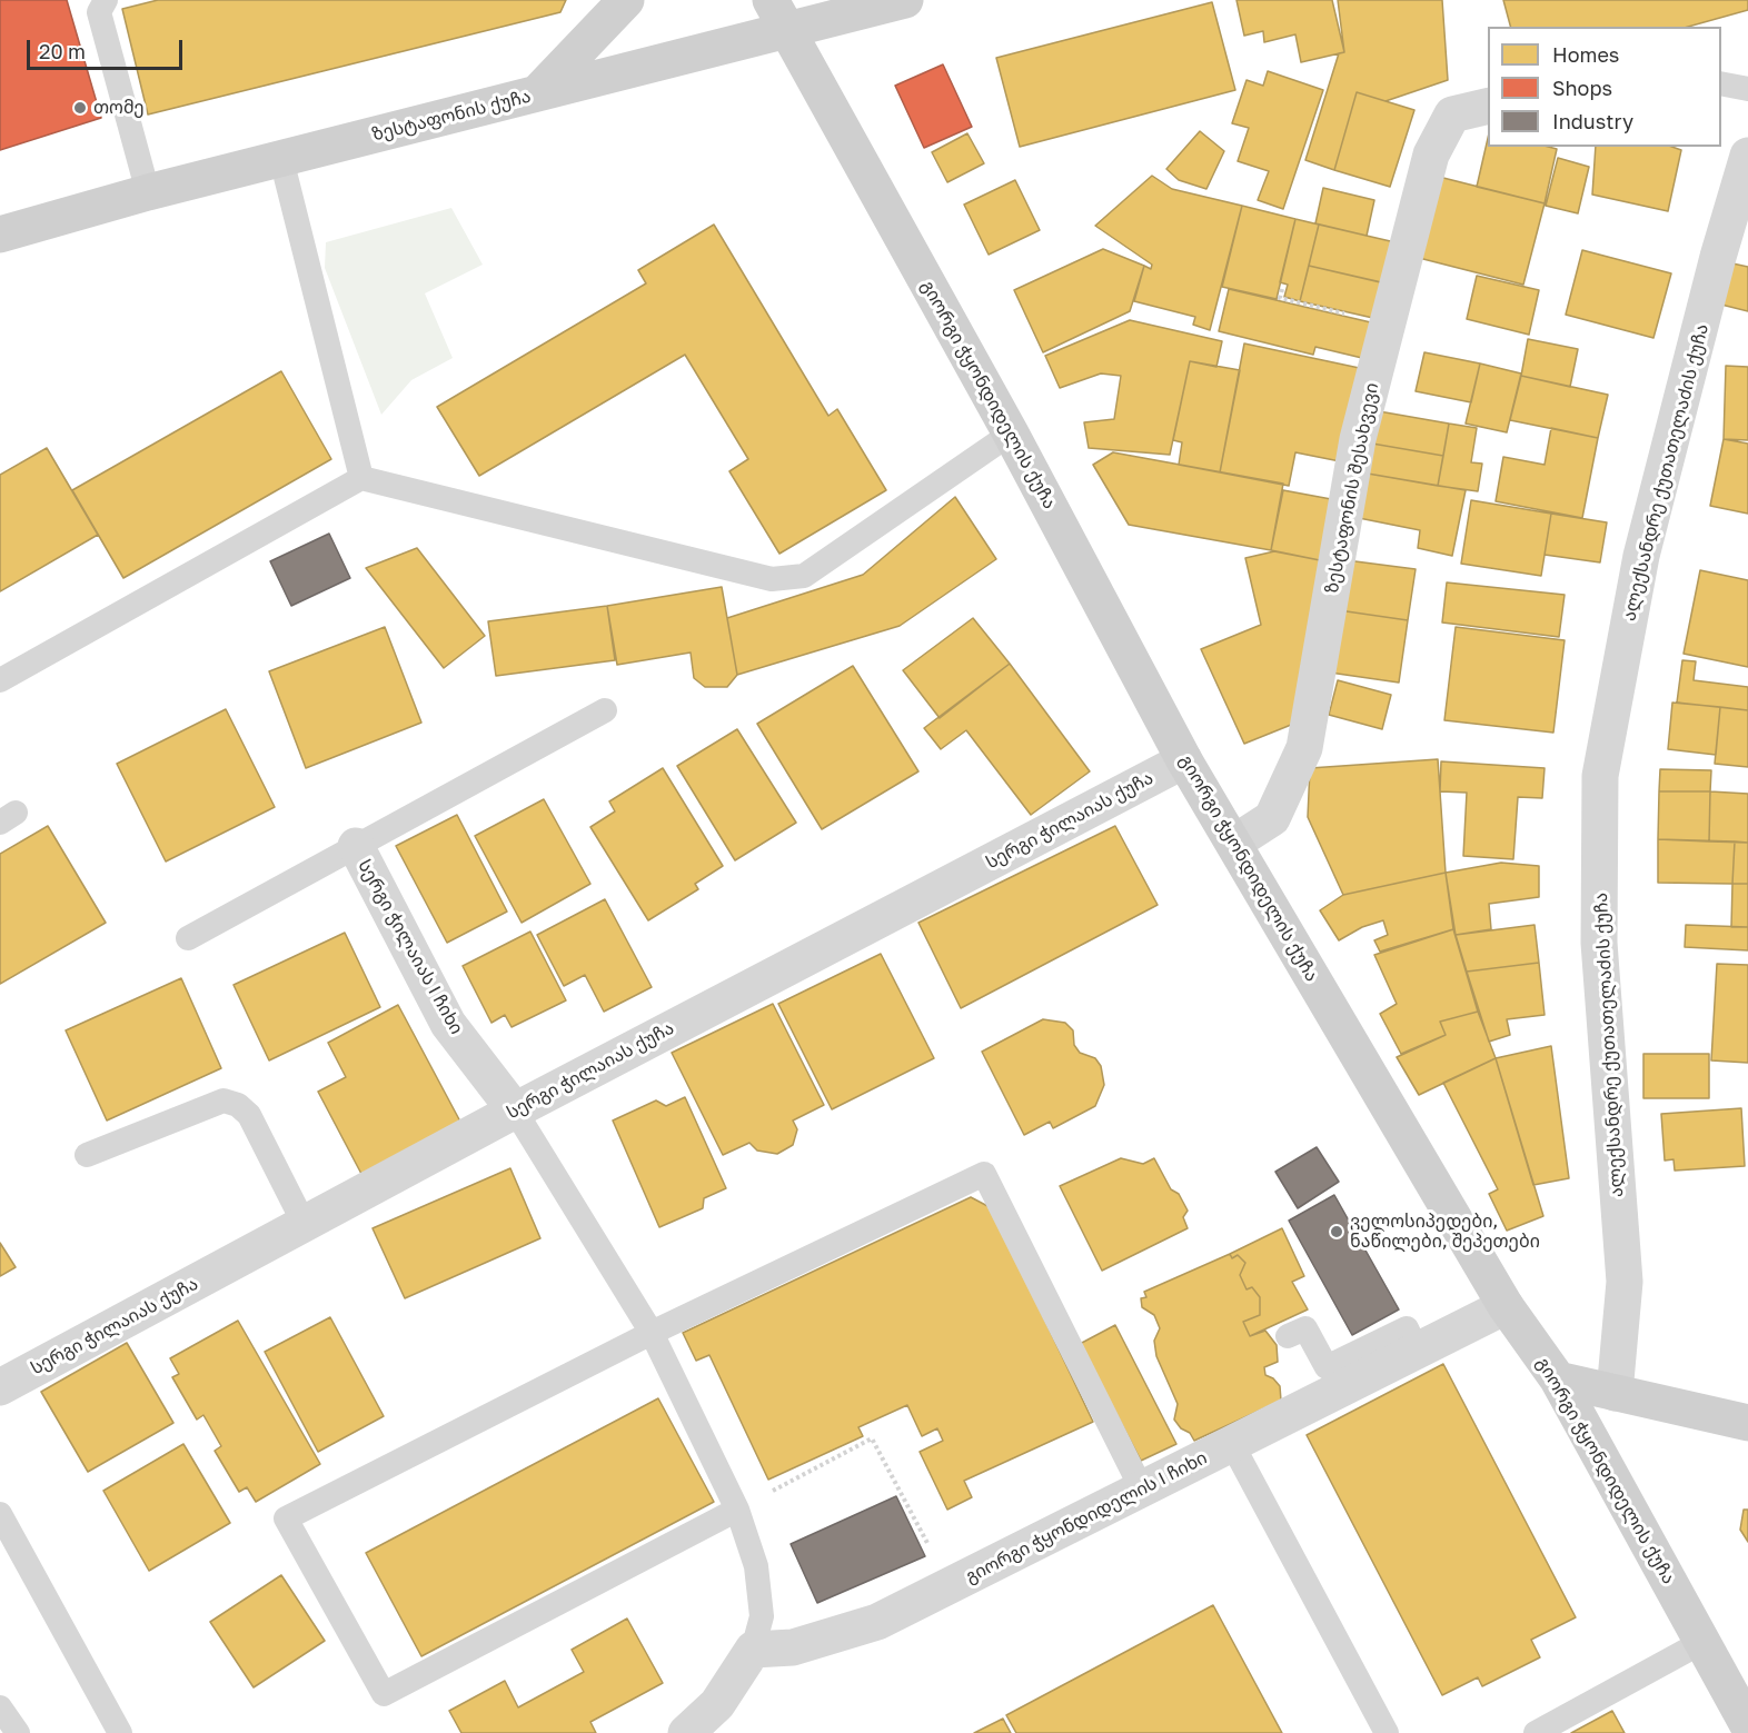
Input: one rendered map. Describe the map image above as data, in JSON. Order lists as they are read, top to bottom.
{
  "streets": {
    "street": [
      "ზესტაფონის ქუჩა",
      "გიორგი ჭყონდიდელის ქუჩა",
      "ალექსანდრე ქუთათელაძის ქუჩა",
      "ზესტაფონის შესახვევი",
      "სერგი ჭილაიას ქუჩა",
      "სერგი ჭილაიას I ჩიხი",
      "გიორგი ჭყონდიდელის I ჩიხი"
    ]
  },
  "crossings": [
    ["ზესტაფონის ქუჩა", "გიორგი ჭყონდიდელის ქუჩა"],
    ["გიორგი ჭყონდიდელის ქუჩა", "ზესტაფონის შესახვევი"],
    ["გიორგი ჭყონდიდელის ქუჩა", "სერგი ჭილაიას ქუჩა"],
    ["გიორგი ჭყონდიდელის ქუჩა", "გიორგი ჭყონდიდელის I ჩიხი"],
    ["სერგი ჭილაიას ქუჩა", "სერგი ჭილაიას I ჩიხი"]
  ],
  "places": ["თომე", "ველოსიპედები, ნაწილები, შეპეთები"],
  "legend": ["Homes", "Shops", "Industry"],
  "scale_bar": "20 m"
}
